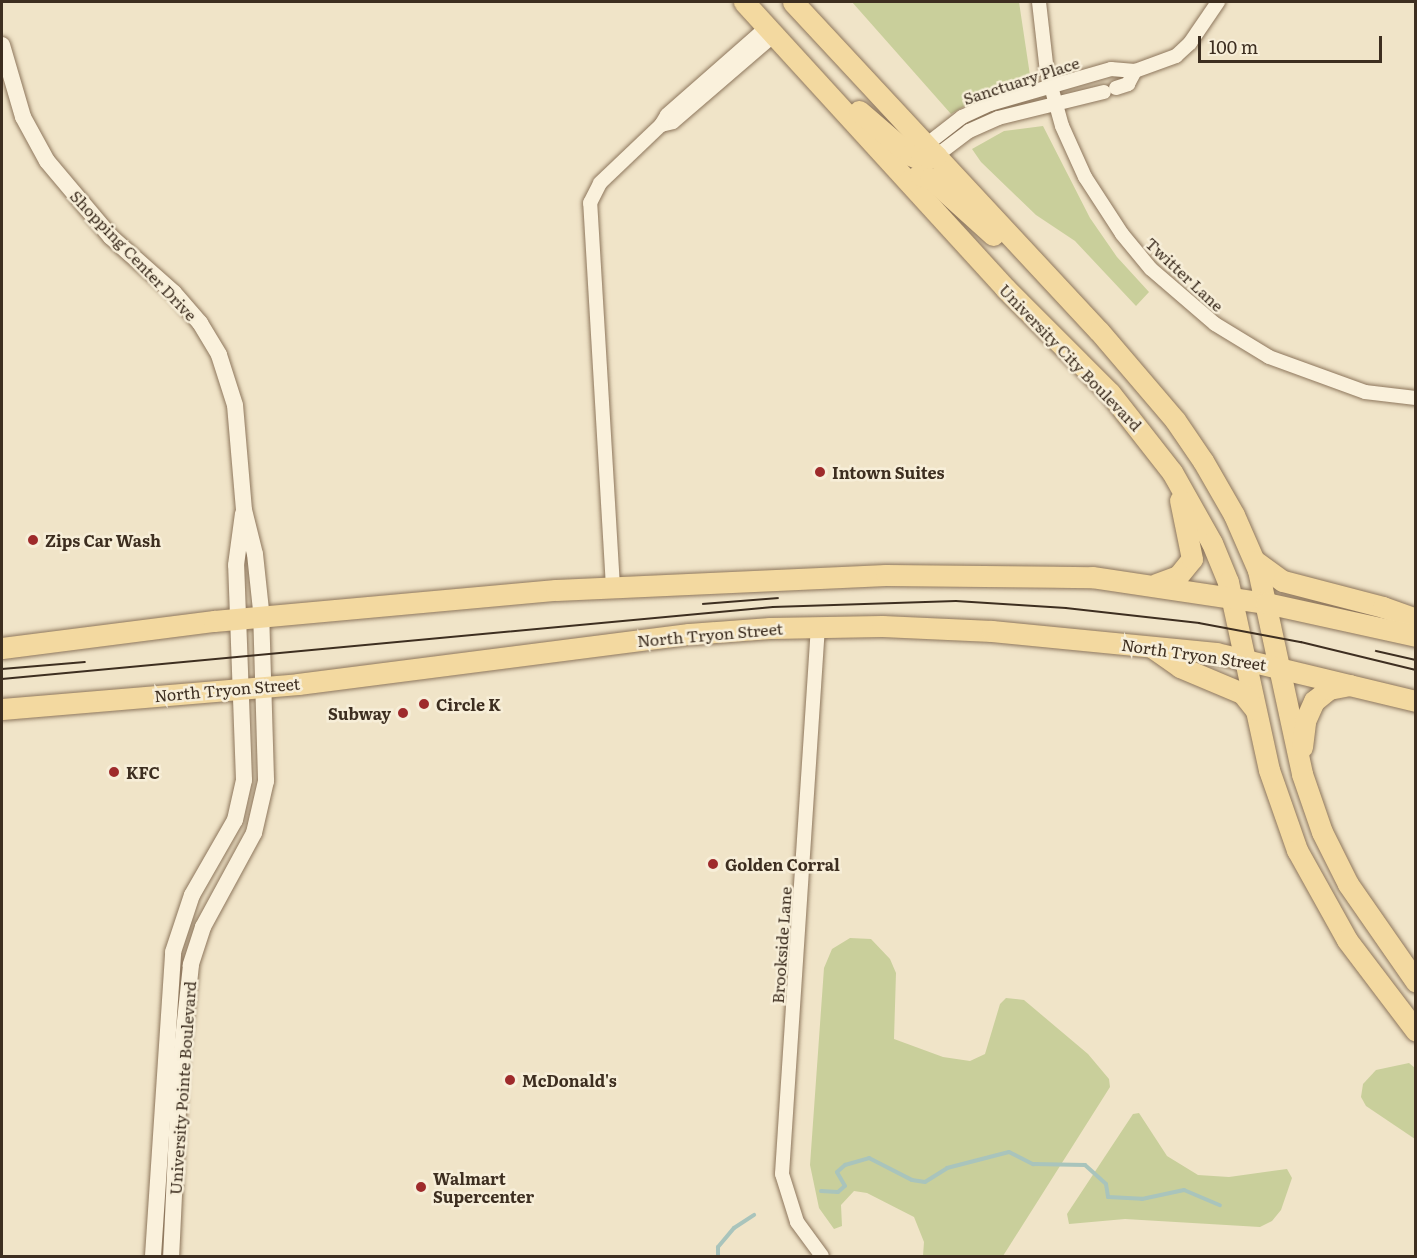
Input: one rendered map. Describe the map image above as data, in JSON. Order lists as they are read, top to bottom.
{
  "streets": {
    "main road": ["University City Boulevard", "North Tryon Street"],
    "street": [
      "Sanctuary Place",
      "Shopping Center Drive",
      "Twitter Lane",
      "Brookside Lane",
      "University Pointe Boulevard"
    ]
  },
  "crossings": [
    ["Sanctuary Place", "Twitter Lane"],
    ["Sanctuary Place", "University City Boulevard"],
    ["Shopping Center Drive", "University Pointe Boulevard"],
    ["University City Boulevard", "North Tryon Street"],
    ["North Tryon Street", "Brookside Lane"],
    ["North Tryon Street", "University Pointe Boulevard"]
  ],
  "places": [
    "Intown Suites",
    "Zips Car Wash",
    "Circle K",
    "Subway",
    "KFC",
    "Golden Corral",
    "McDonald's",
    "Walmart Supercenter"
  ],
  "scale_bar": "100 m"
}
